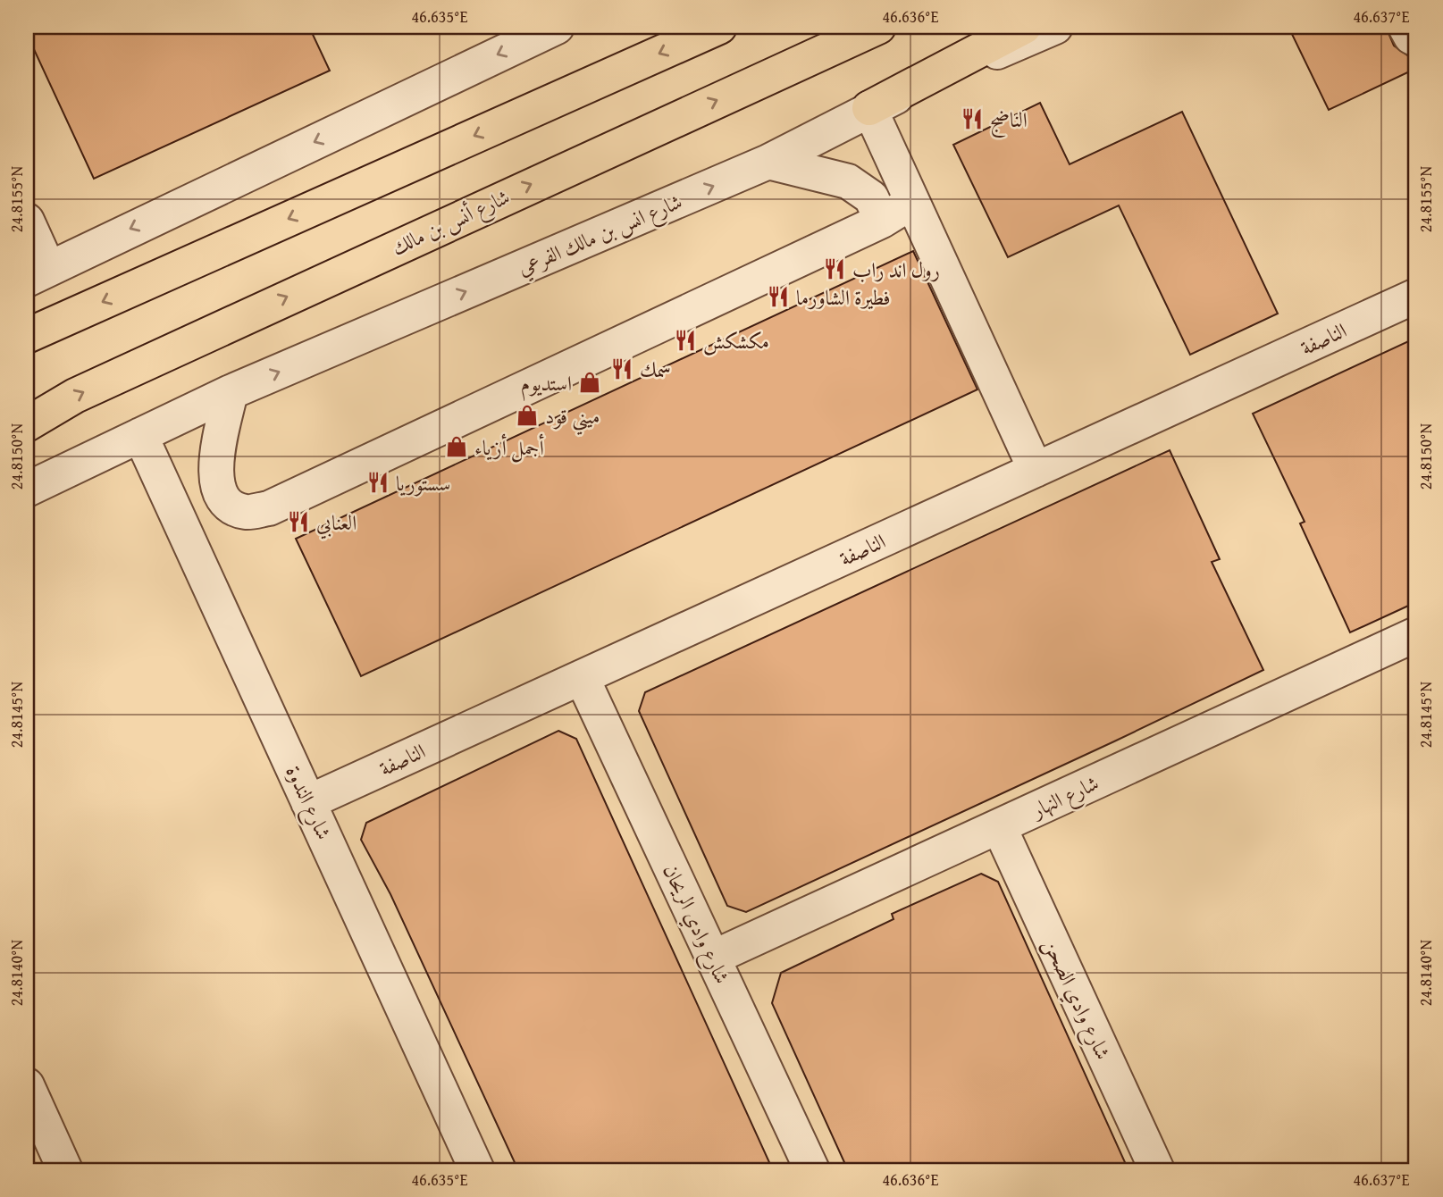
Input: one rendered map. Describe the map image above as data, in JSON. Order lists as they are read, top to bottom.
{
  "streets": {
    "main road": ["شارع أنس بن مالك"],
    "street": [
      "شارع انس بن مالك الفرعي",
      "الناصفة",
      "شارع النهار",
      "شارع الندوة",
      "شارع وادي الريحان",
      "شارع وادي الصحن"
    ]
  },
  "crossings": [
    ["شارع انس بن مالك الفرعي", "شارع الندوة"],
    ["الناصفة", "شارع الندوة"],
    ["الناصفة", "شارع وادي الريحان"],
    ["شارع النهار", "شارع وادي الريحان"],
    ["شارع النهار", "شارع وادي الصحن"]
  ],
  "places": {
    "restaurant": [
      "الناضج",
      "رول اند راب",
      "فطيرة الشاورما",
      "مكشكش",
      "سمك",
      "سستوريا",
      "العنابي"
    ],
    "shop": ["استديوم", "ميني قود", "أجمل أزياء"]
  },
  "coordinates": [
    "46.635°E",
    "46.636°E",
    "46.637°E",
    "24.8155°N",
    "24.8150°N",
    "24.8145°N",
    "24.8140°N"
  ]
}
